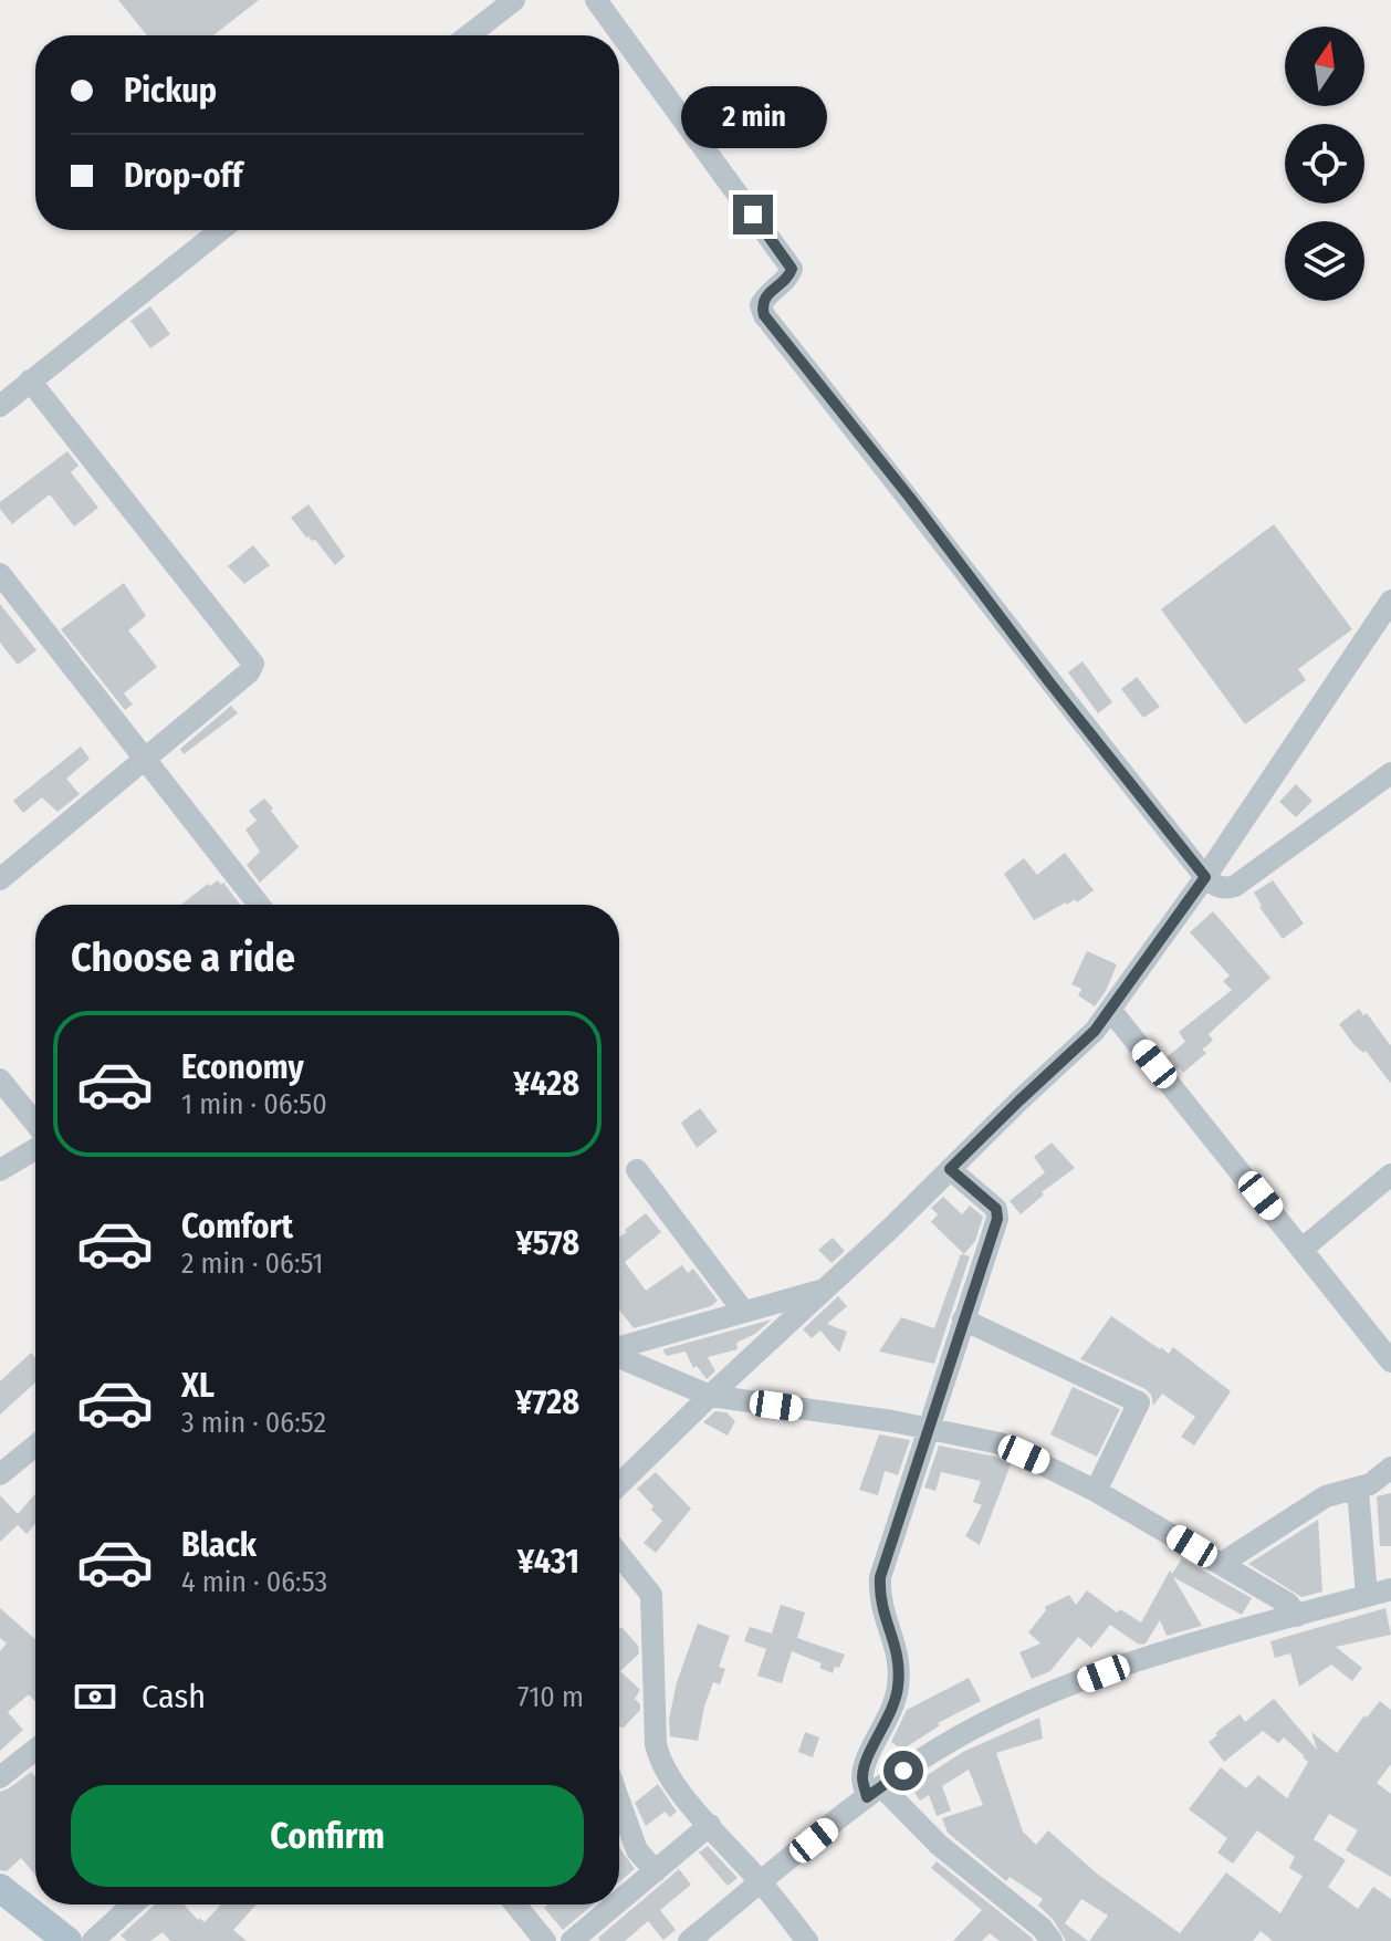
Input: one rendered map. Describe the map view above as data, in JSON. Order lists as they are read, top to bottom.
{
  "north": "top",
  "page": {
    "banner": ["Pickup", "Drop-off"],
    "bubble": "2 min",
    "heading": "Choose a ride",
    "list": [
      {
        "name": "Economy",
        "note": "1 min · 06:50",
        "value": "¥428"
      },
      {
        "name": "Comfort",
        "note": "2 min · 06:51",
        "value": "¥578"
      },
      {
        "name": "XL",
        "note": "3 min · 06:52",
        "value": "¥728"
      },
      {
        "name": "Black",
        "note": "4 min · 06:53",
        "value": "¥431"
      }
    ],
    "pay": ["Cash", "710 m"],
    "buttons": "Confirm"
  }
}
